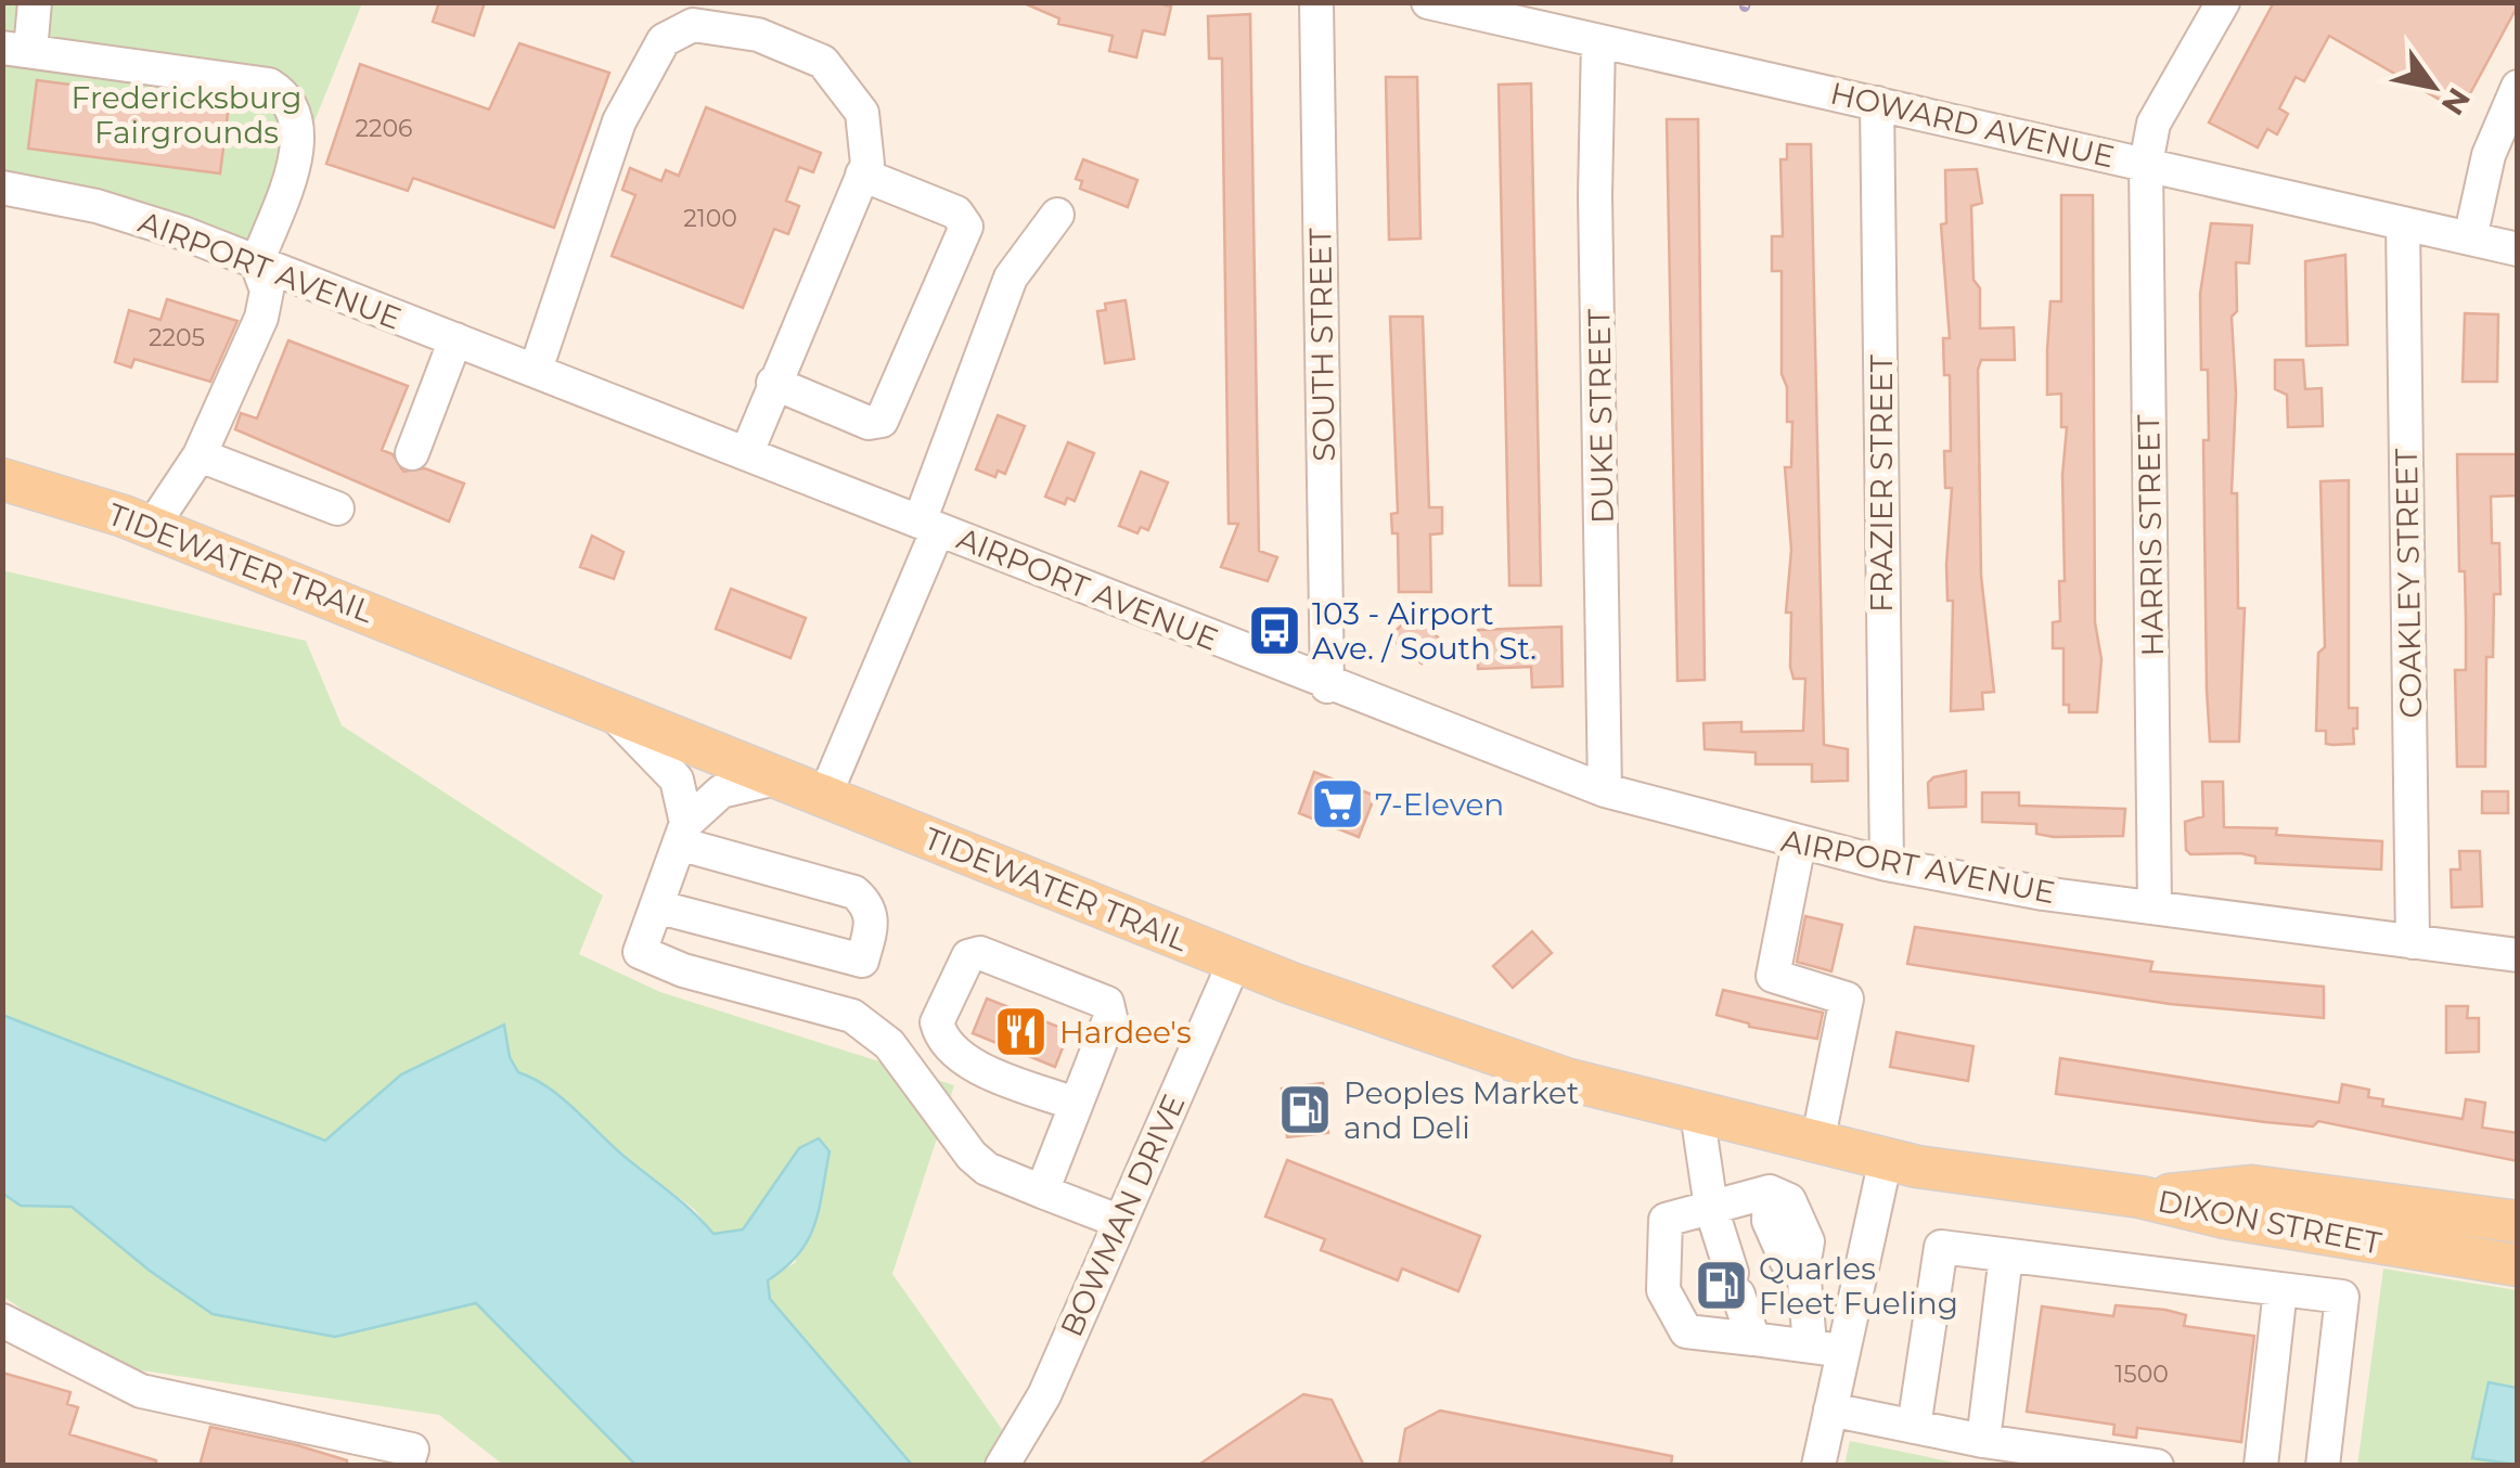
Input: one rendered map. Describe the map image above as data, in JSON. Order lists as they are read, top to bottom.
{
  "streets": {
    "main road": ["TIDEWATER TRAIL", "DIXON STREET"],
    "street": [
      "HOWARD AVENUE",
      "AIRPORT AVENUE",
      "SOUTH STREET",
      "DUKE STREET",
      "FRAZIER STREET",
      "HARRIS STREET",
      "COAKLEY STREET",
      "BOWMAN DRIVE"
    ]
  },
  "crossings": [
    ["HOWARD AVENUE", "DUKE STREET"],
    ["HOWARD AVENUE", "FRAZIER STREET"],
    ["HOWARD AVENUE", "HARRIS STREET"],
    ["HOWARD AVENUE", "COAKLEY STREET"],
    ["AIRPORT AVENUE", "SOUTH STREET"],
    ["AIRPORT AVENUE", "DUKE STREET"],
    ["AIRPORT AVENUE", "FRAZIER STREET"],
    ["AIRPORT AVENUE", "HARRIS STREET"],
    ["AIRPORT AVENUE", "COAKLEY STREET"],
    ["TIDEWATER TRAIL", "BOWMAN DRIVE"],
    ["TIDEWATER TRAIL", "DIXON STREET"]
  ],
  "parks": ["Fredericksburg Fairgrounds"],
  "places": {
    "bus stop": ["103 - Airport Ave. / South St."],
    "supermarket": ["7-Eleven"],
    "restaurant": ["Hardee's"],
    "fuel station": ["Peoples Market and Deli", "Quarles Fleet Fueling"]
  },
  "house_numbers": [
    "2206",
    "2100",
    "2205",
    "1500"
  ],
  "north": "bottom right"
}
